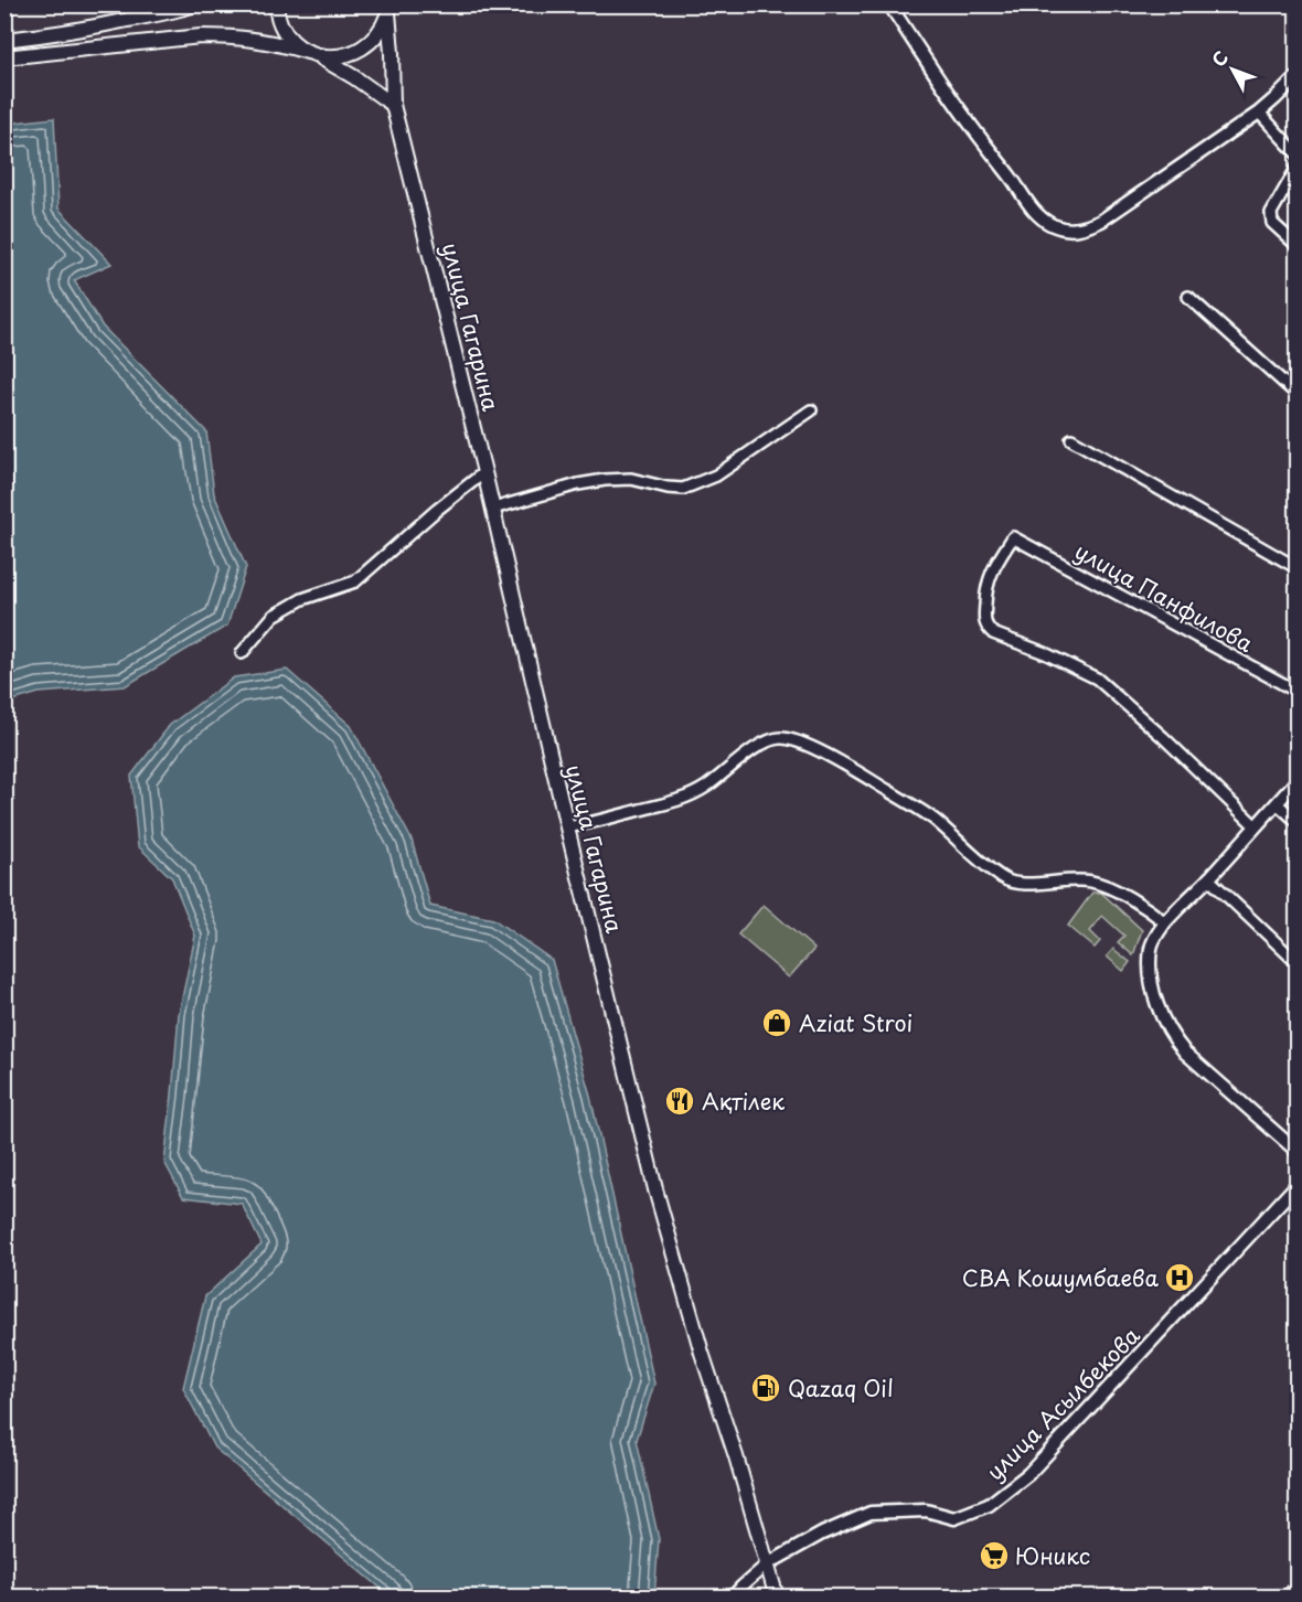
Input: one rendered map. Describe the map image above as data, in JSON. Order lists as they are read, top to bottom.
{
  "streets": {
    "main road": ["улица Гагарина"],
    "street": ["улица Панфилова", "улица Асылбекова"]
  },
  "crossings": [
    ["улица Гагарина", "улица Асылбекова"]
  ],
  "places": {
    "shop": ["Aziat Stroi"],
    "restaurant": ["Ақтілек"],
    "hospital": ["СВА Кошумбаева"],
    "fuel station": ["Qazaq Oil"],
    "supermarket": ["Юникс"]
  },
  "north": "top left"
}
